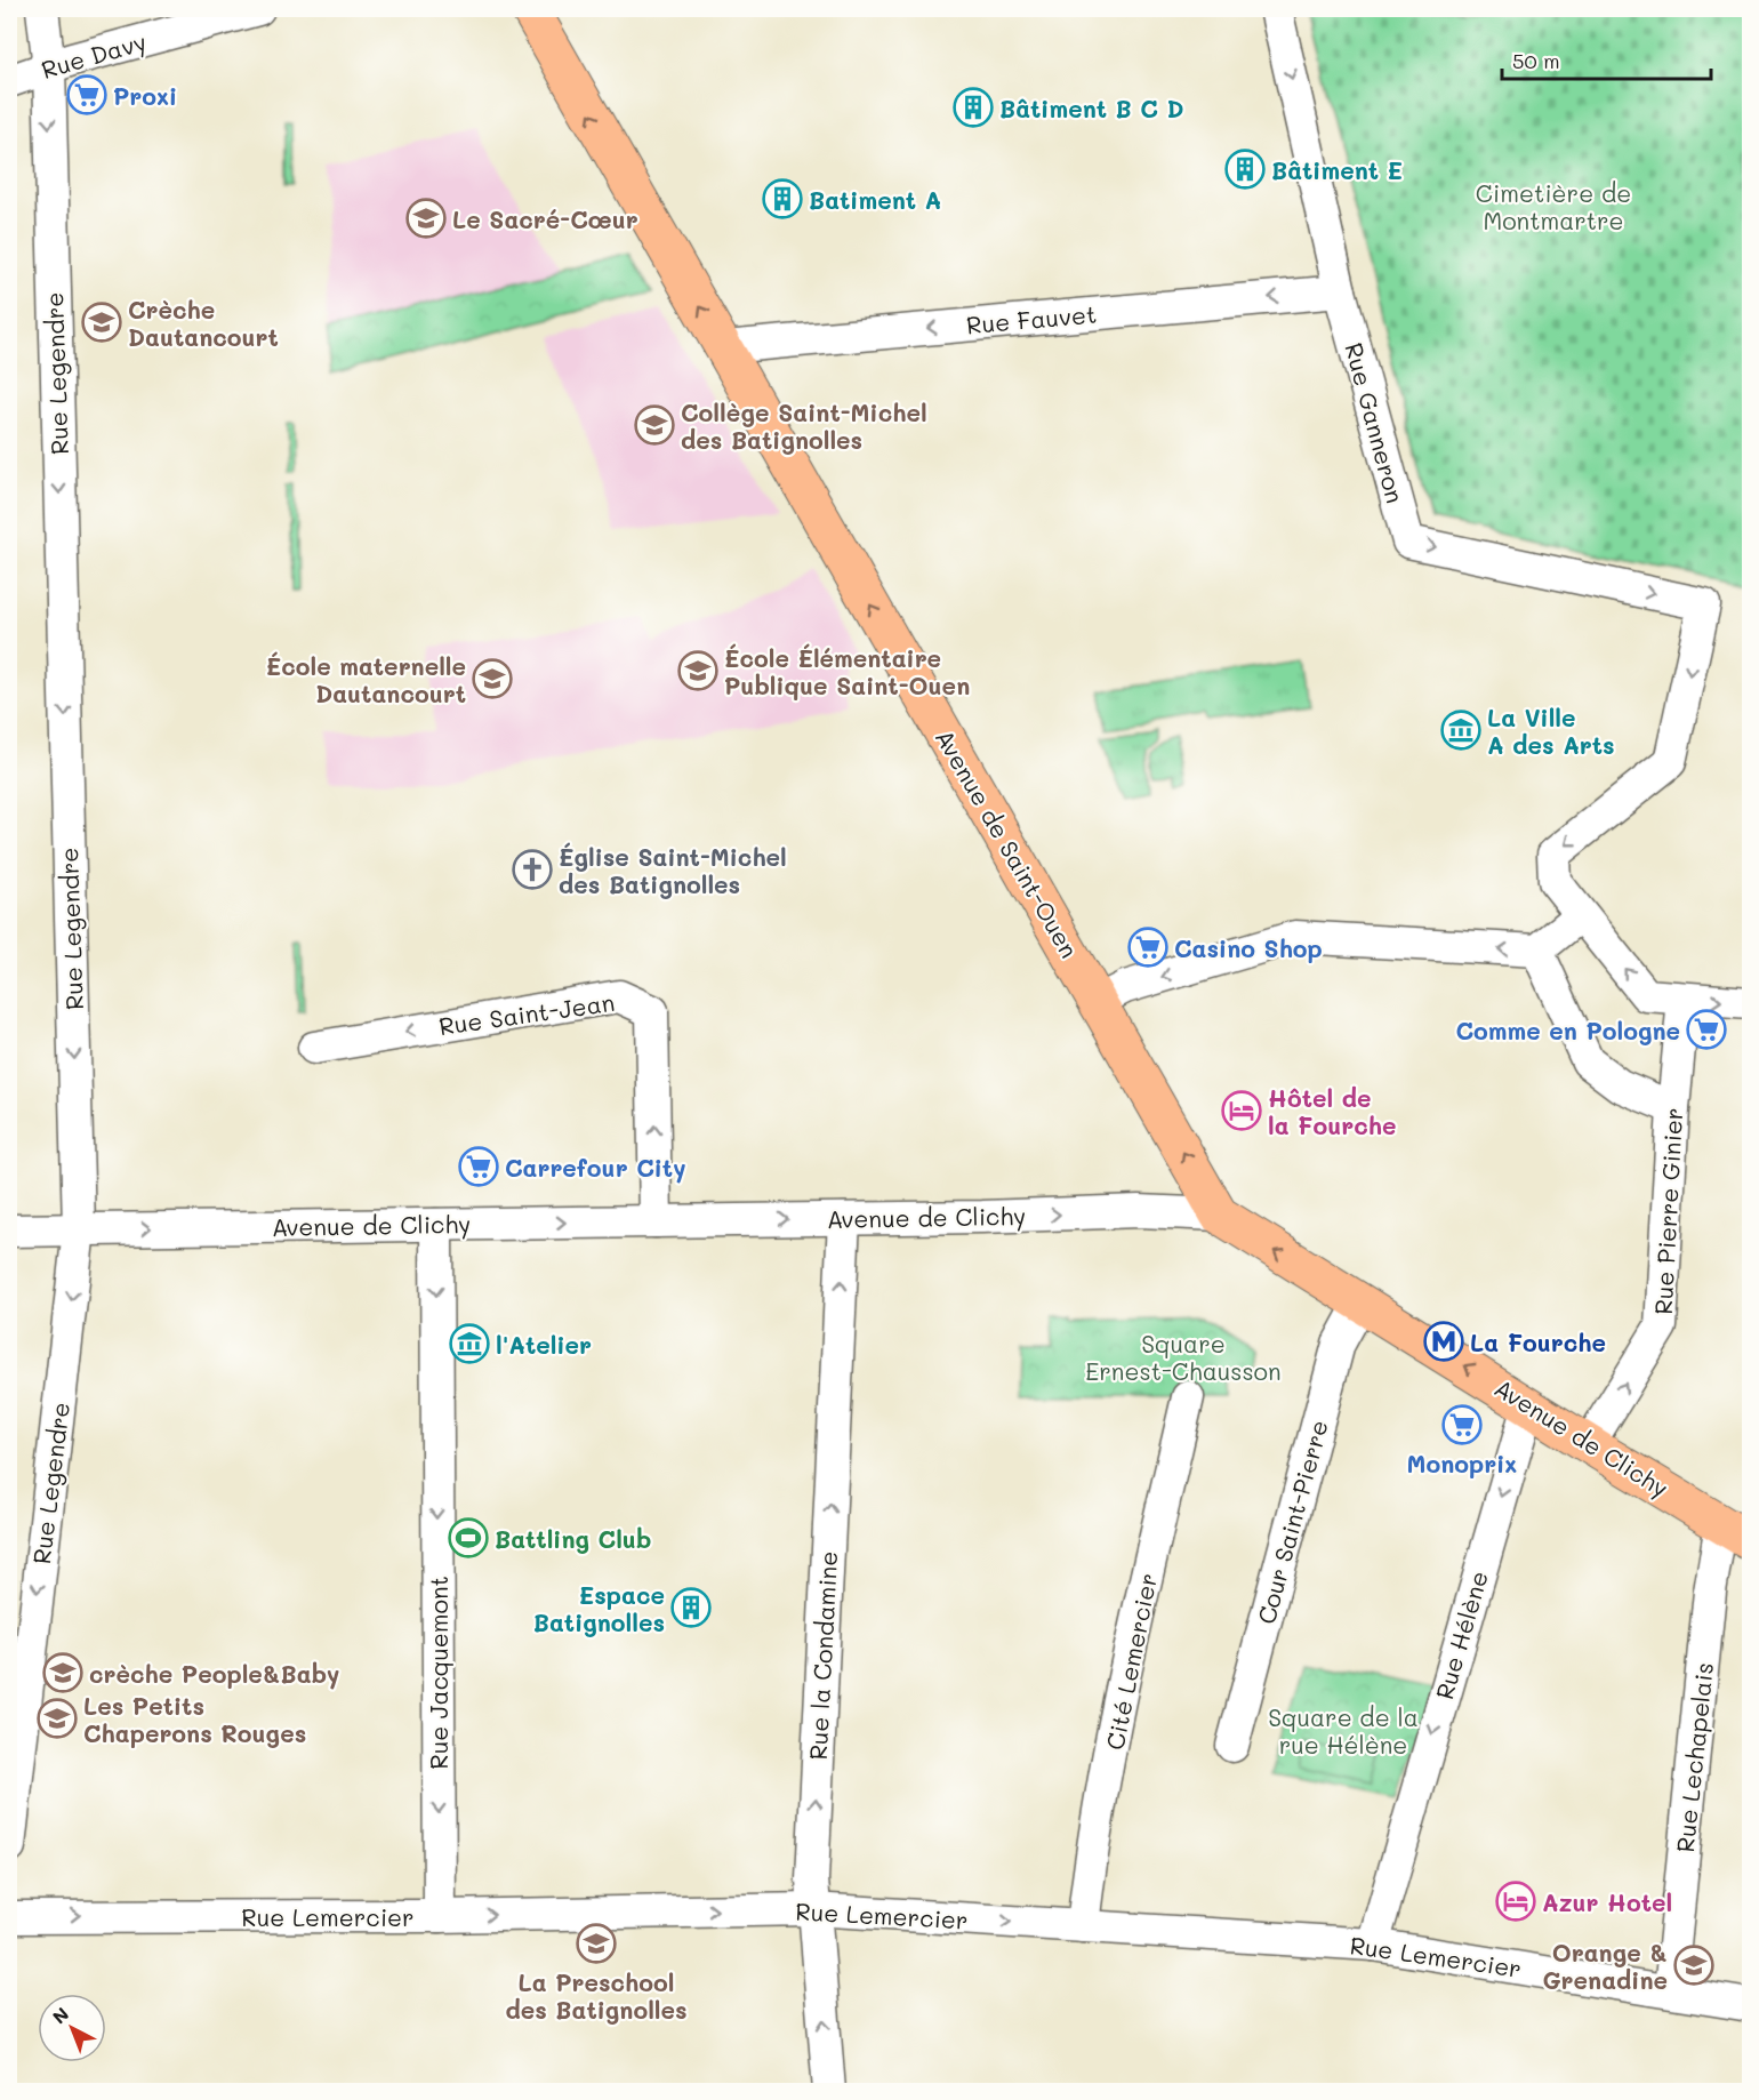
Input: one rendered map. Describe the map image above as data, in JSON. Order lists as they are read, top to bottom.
{
  "streets": {
    "main road": ["Avenue de Saint-Ouen", "Avenue de Clichy"],
    "street": [
      "Rue Davy",
      "Rue Fauvet",
      "Rue Legendre",
      "Rue Ganneron",
      "Rue Saint-Jean",
      "Rue Pierre Ginier",
      "Cour Saint-Pierre",
      "Rue Hélène",
      "Rue la Condamine",
      "Cité Lemercier",
      "Rue Jacquemont",
      "Rue Lechapelais",
      "Rue Lemercier"
    ]
  },
  "crossings": [
    ["Rue Davy", "Rue Legendre"],
    ["Rue Fauvet", "Rue Ganneron"],
    ["Rue Fauvet", "Avenue de Saint-Ouen"],
    ["Rue Legendre", "Avenue de Clichy"],
    ["Avenue de Saint-Ouen", "Avenue de Clichy"],
    ["Rue Saint-Jean", "Avenue de Clichy"],
    ["Rue Pierre Ginier", "Avenue de Clichy"],
    ["Avenue de Clichy", "Cour Saint-Pierre"],
    ["Avenue de Clichy", "Rue Hélène"],
    ["Avenue de Clichy", "Rue la Condamine"],
    ["Avenue de Clichy", "Rue Jacquemont"],
    ["Avenue de Clichy", "Rue Lechapelais"],
    ["Rue Hélène", "Rue Lemercier"],
    ["Rue la Condamine", "Rue Lemercier"],
    ["Cité Lemercier", "Rue Lemercier"],
    ["Rue Jacquemont", "Rue Lemercier"],
    ["Rue Lechapelais", "Rue Lemercier"]
  ],
  "one_way": [
    "Rue Fauvet",
    "Rue Legendre",
    "Avenue de Saint-Ouen",
    "Rue Pierre Ginier",
    "Rue Hélène",
    "Rue la Condamine",
    "Rue Jacquemont",
    "Rue Lemercier"
  ],
  "parks": ["Cimetière de Montmartre", "Square Ernest-Chausson", "Square de la rue Hélène"],
  "places": {
    "supermarket": [
      "Proxi",
      "Casino Shop",
      "Comme en Pologne",
      "Carrefour City",
      "Monoprix"
    ],
    "building": [
      "Bâtiment B C D",
      "Bâtiment E",
      "Batiment A",
      "Espace Batignolles"
    ],
    "school or university": [
      "Le Sacré-Cœur",
      "Crèche Dautancourt",
      "Collège Saint-Michel des Batignolles",
      "École Élémentaire Publique Saint-Ouen",
      "École maternelle Dautancourt",
      "crèche People&Baby",
      "Les Petits Chaperons Rouges",
      "La Preschool des Batignolles",
      "Orange & Grenadine"
    ],
    "museum": ["La Ville A des Arts", "l'Atelier"],
    "church": ["Église Saint-Michel des Batignolles"],
    "hotel": ["Hôtel de la Fourche", "Azur Hotel"],
    "metro station": ["La Fourche"],
    "sports": ["Battling Club"]
  },
  "scale_bar": "50 m",
  "north": "top left"
}
